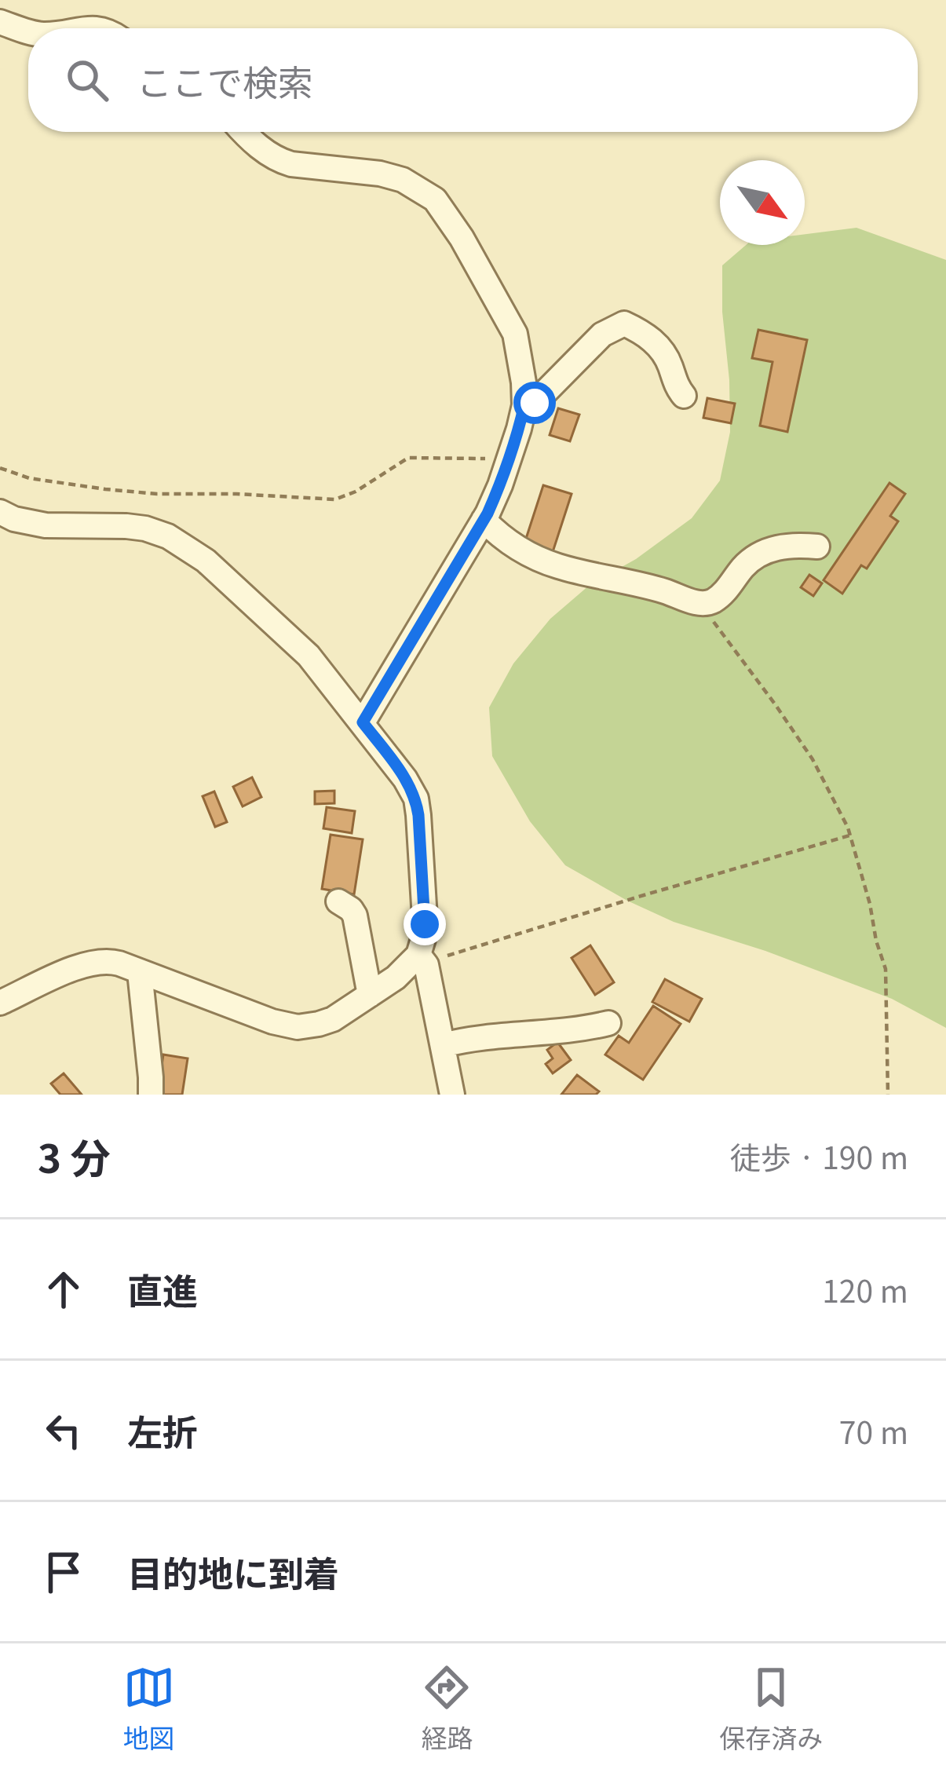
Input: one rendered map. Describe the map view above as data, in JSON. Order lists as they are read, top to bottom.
{
  "north": "bottom right",
  "page": {
    "search": "ここで検索",
    "heading": ["3 分", "徒歩 · 190 m"],
    "list": [
      ["直進", "120 m"],
      ["左折", "70 m"],
      "目的地に到着"
    ],
    "nav": ["地図", "経路", "保存済み"]
  }
}
